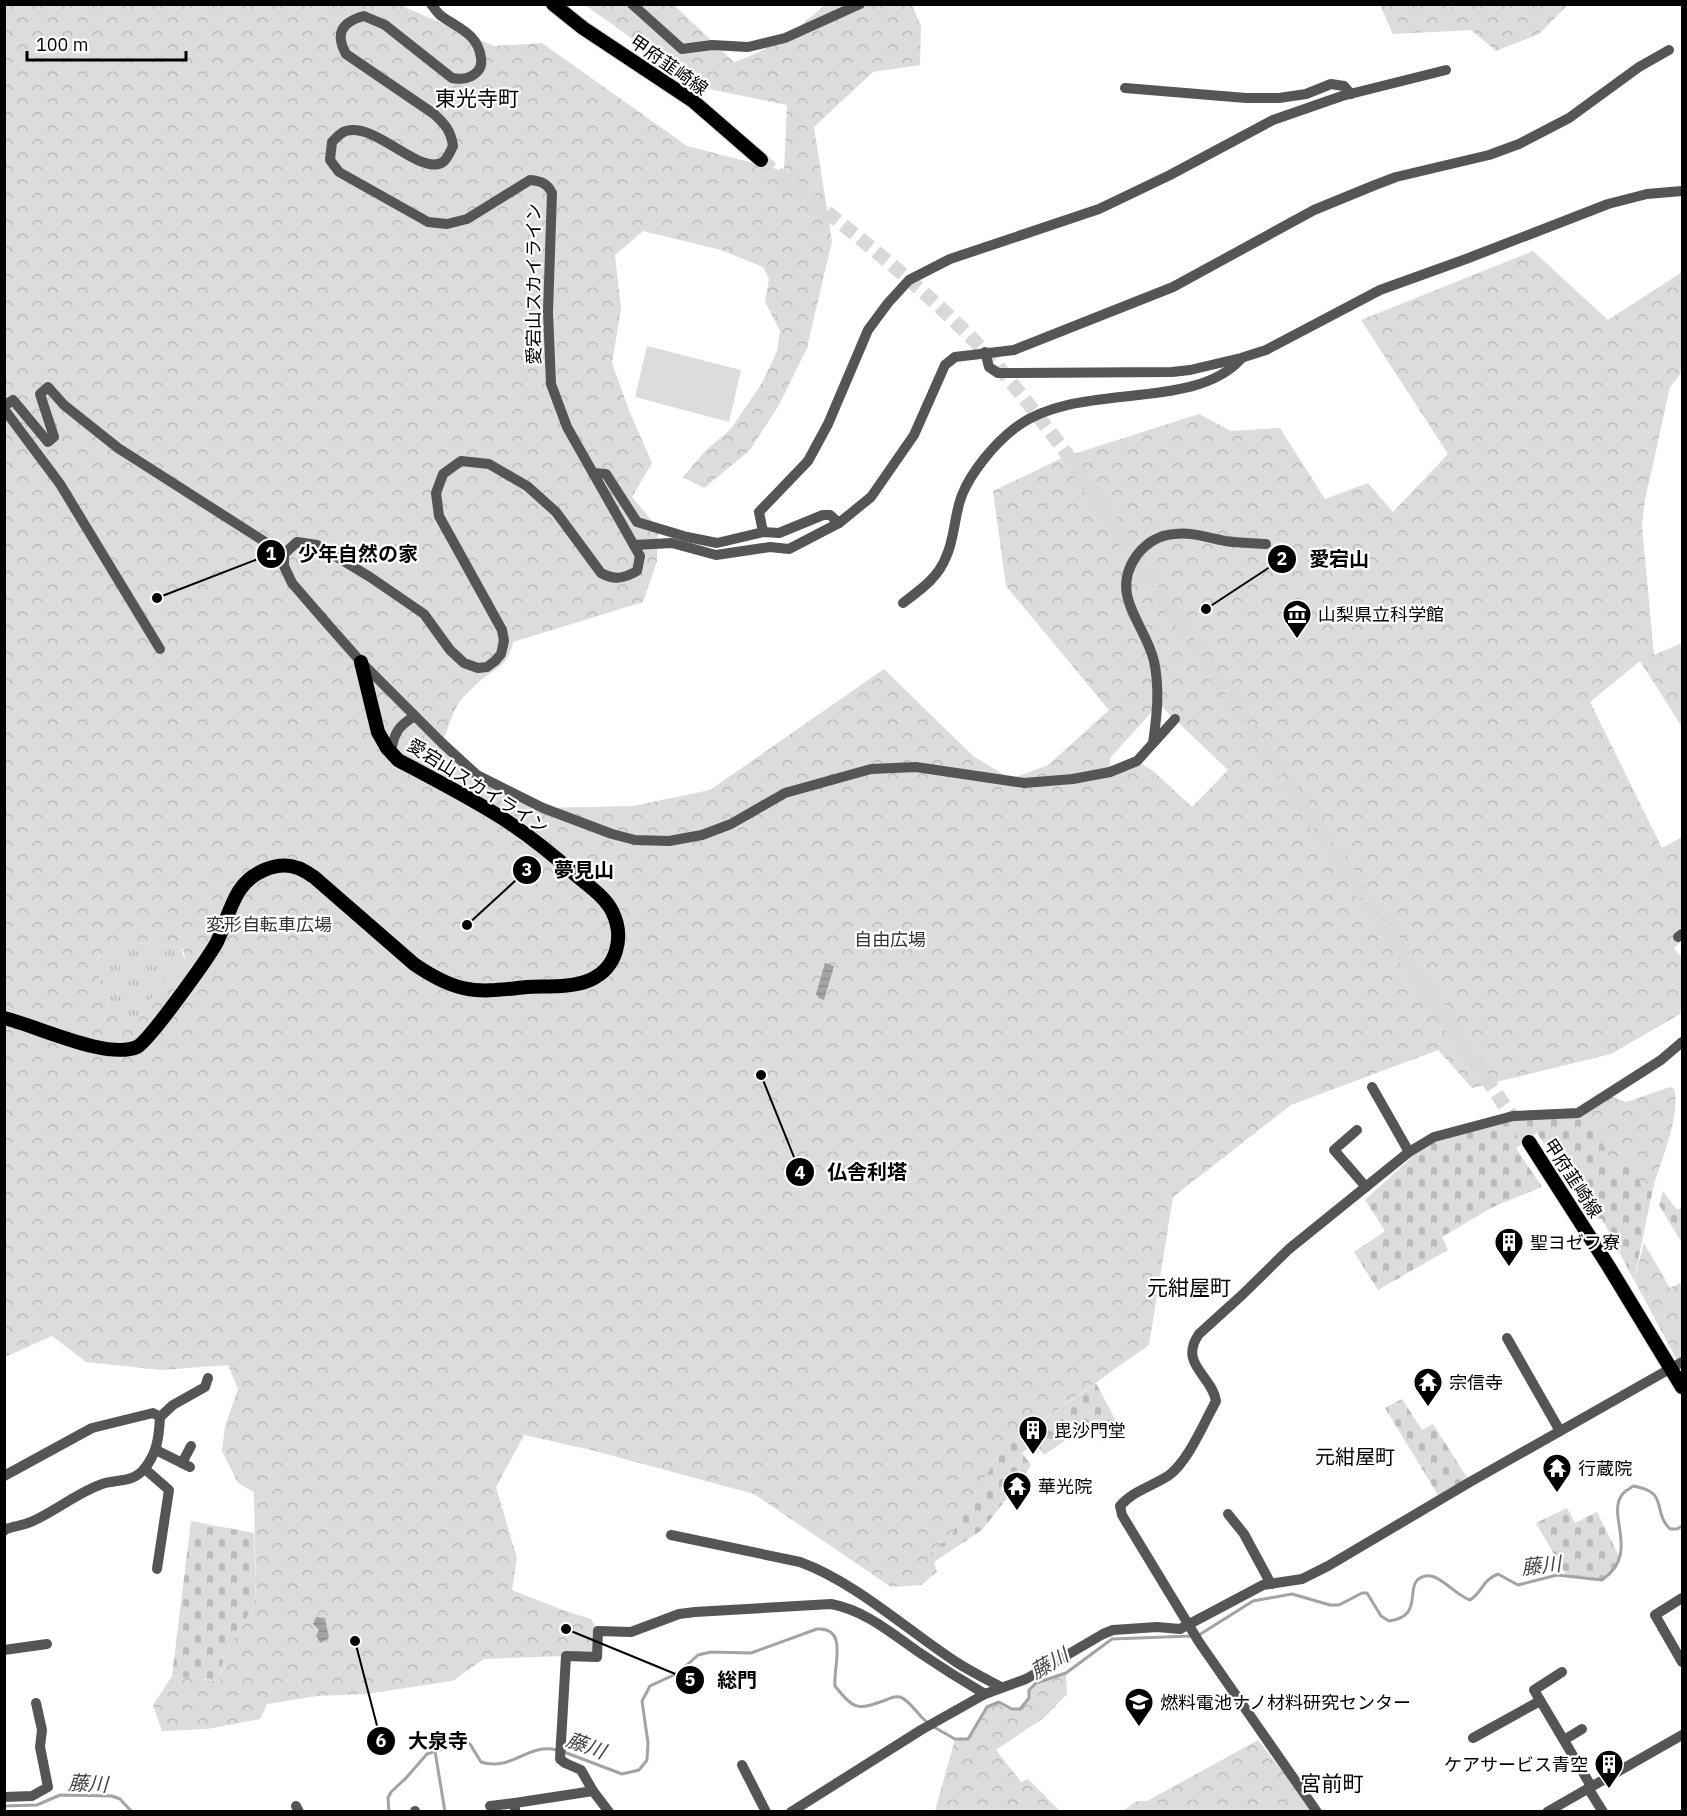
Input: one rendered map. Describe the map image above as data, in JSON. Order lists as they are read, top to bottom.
{
  "streets": {
    "main road": ["甲府韮崎線", "愛宕山スカイライン"]
  },
  "districts": [
    "東光寺町",
    "元紺屋町",
    "元紺屋町",
    "宮前町"
  ],
  "water": ["藤川"],
  "parks": ["変形自転車広場", "自由広場"],
  "places": {
    "other": [
      "少年自然の家",
      "愛宕山",
      "夢見山",
      "仏舎利塔",
      "総門",
      "大泉寺"
    ],
    "museum": ["山梨県立科学館"],
    "building": ["聖ヨゼフ寮", "毘沙門堂", "ケアサービス青空"],
    "temple": ["宗信寺", "行蔵院", "華光院"],
    "school or university": ["燃料電池ナノ材料研究センター"]
  },
  "scale_bar": "100 m"
}
